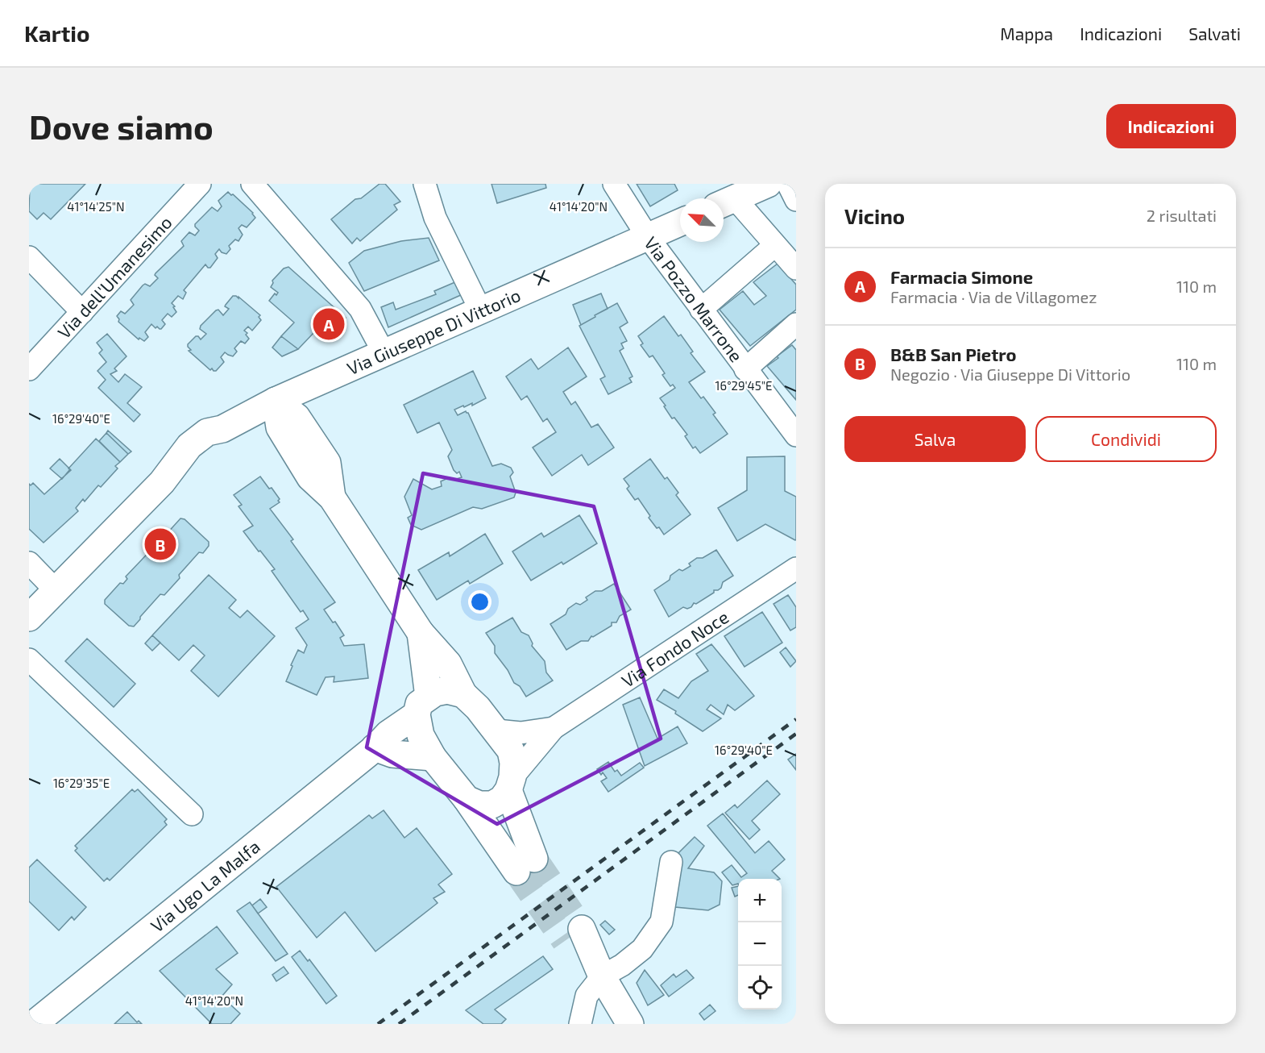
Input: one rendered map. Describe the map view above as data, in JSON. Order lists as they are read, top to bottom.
{
  "streets": {
    "street": [
      "Via dell'Umanesimo",
      "Via Pozzo Marrone",
      "Via Giuseppe Di Vittorio",
      "Via Fondo Noce",
      "Via Ugo La Malfa"
    ]
  },
  "crossings": [
    ["Via Pozzo Marrone", "Via Giuseppe Di Vittorio"]
  ],
  "north": "top left",
  "page": {
    "header": "Kartio",
    "nav": ["Mappa", "Indicazioni", "Salvati"],
    "buttons": [
      "Indicazioni",
      ["Salva", "Condividi"]
    ],
    "title": "Dove siamo",
    "heading": ["Vicino", "2 risultati"],
    "list": [
      {
        "mark": "A",
        "name": "Farmacia Simone",
        "note": "Farmacia · Via de Villagomez",
        "value": "110 m"
      },
      {
        "mark": "B",
        "name": "B&B San Pietro",
        "note": "Negozio · Via Giuseppe Di Vittorio",
        "value": "110 m"
      }
    ],
    "pins": ["A", "B"],
    "map_buttons": ["+", "−"]
  },
  "coordinates": [
    "41°14'25\"N",
    "41°14'20\"N",
    "16°29'45\"E",
    "16°29'40\"E",
    "16°29'35\"E"
  ]
}
